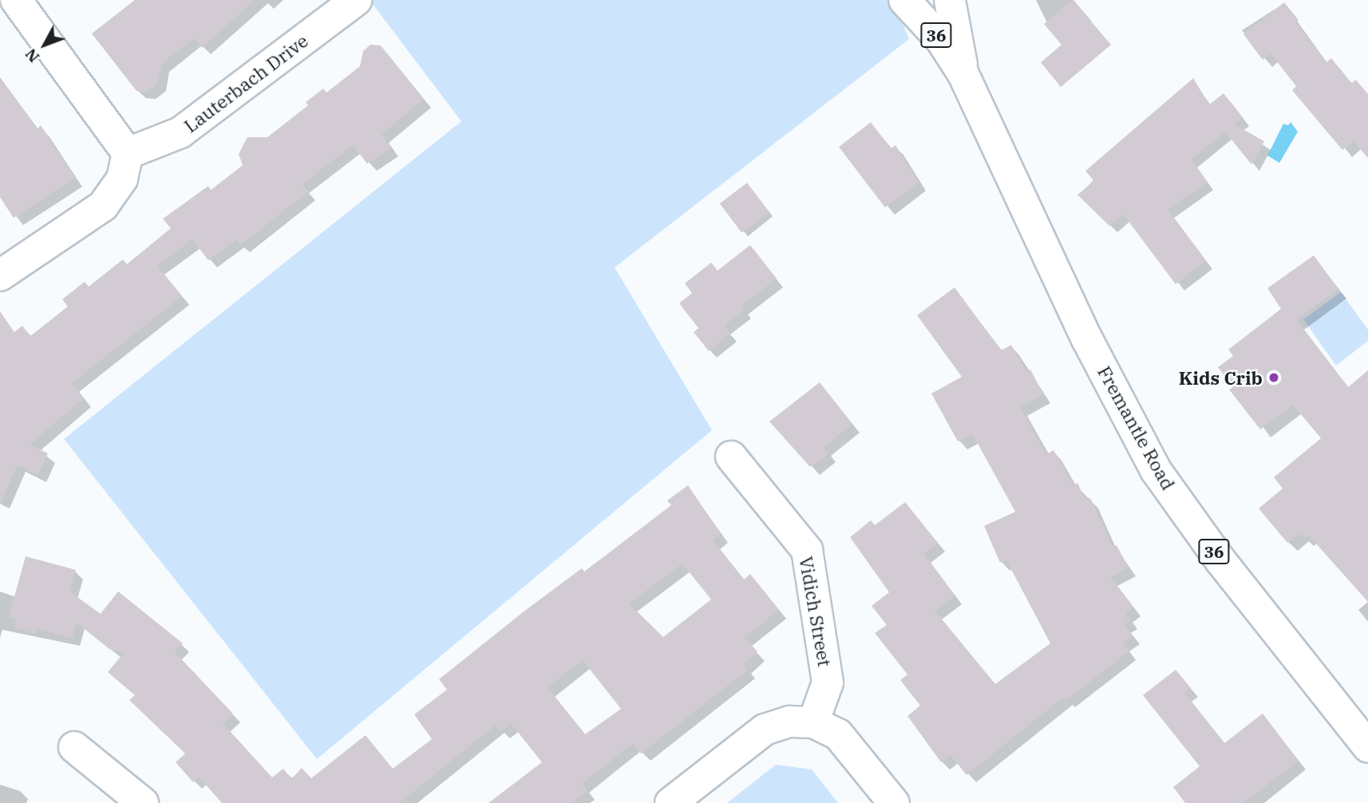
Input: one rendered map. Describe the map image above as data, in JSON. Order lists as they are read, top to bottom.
{
  "streets": {
    "street": [
      "36",
      "Lauterbach Drive",
      "Fremantle Road",
      "Vidich Street"
    ]
  },
  "places": ["Kids Crib"],
  "north": "bottom left"
}
